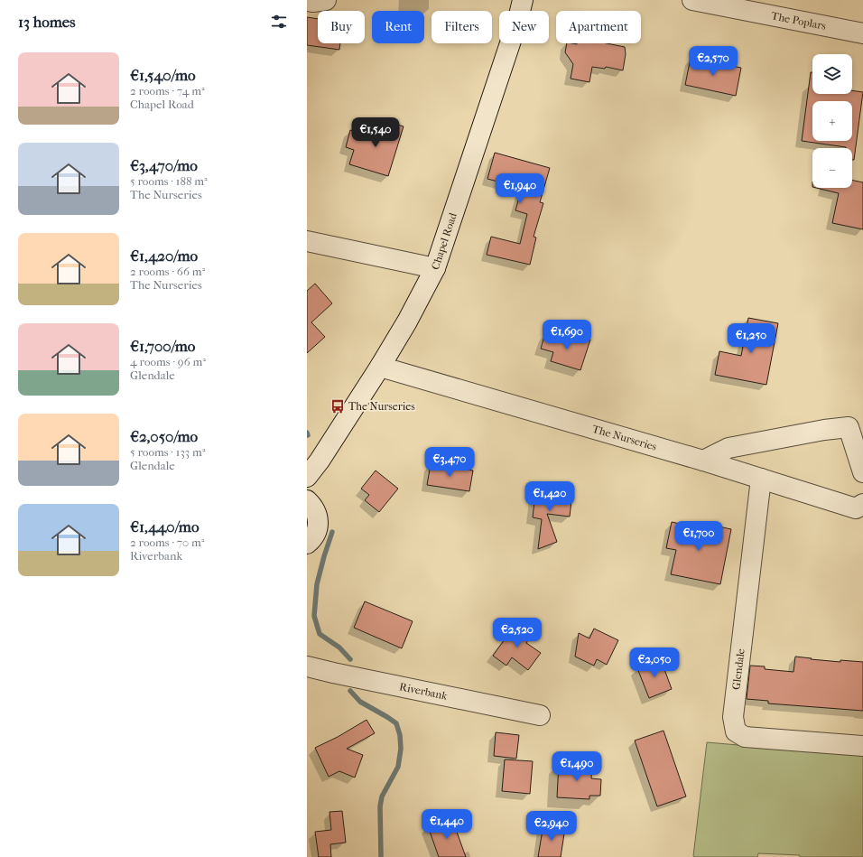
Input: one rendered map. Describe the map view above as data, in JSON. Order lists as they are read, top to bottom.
{
  "streets": {
    "street": [
      "The Poplars",
      "Chapel Road",
      "The Nurseries",
      "Glendale",
      "Riverbank"
    ]
  },
  "crossings": [
    ["Chapel Road", "The Nurseries"],
    ["The Nurseries", "Glendale"]
  ],
  "places": {
    "bus stop": ["The Nurseries"]
  },
  "page": {
    "heading": "13 homes",
    "chip": [
      "Buy",
      "Rent",
      "Filters",
      "New",
      "Apartment"
    ],
    "list": [
      {
        "name": "€1,540/mo",
        "note": "2 rooms · 74 m² · Chapel Road"
      },
      {
        "name": "€3,470/mo",
        "note": "5 rooms · 188 m² · The Nurseries"
      },
      {
        "name": "€1,420/mo",
        "note": "2 rooms · 66 m² · The Nurseries"
      },
      {
        "name": "€1,700/mo",
        "note": "4 rooms · 96 m² · Glendale"
      },
      {
        "name": "€2,050/mo",
        "note": "5 rooms · 133 m² · Glendale"
      },
      {
        "name": "€1,440/mo",
        "note": "2 rooms · 70 m² · Riverbank"
      }
    ],
    "price": [
      "€2,570",
      "€1,540",
      "€1,940",
      "€1,690",
      "€1,250",
      "€3,470",
      "€1,420",
      "€1,700",
      "€2,520",
      "€2,050",
      "€1,490",
      "€1,440",
      "€2,940"
    ],
    "map_buttons": ["+", "−"]
  }
}
